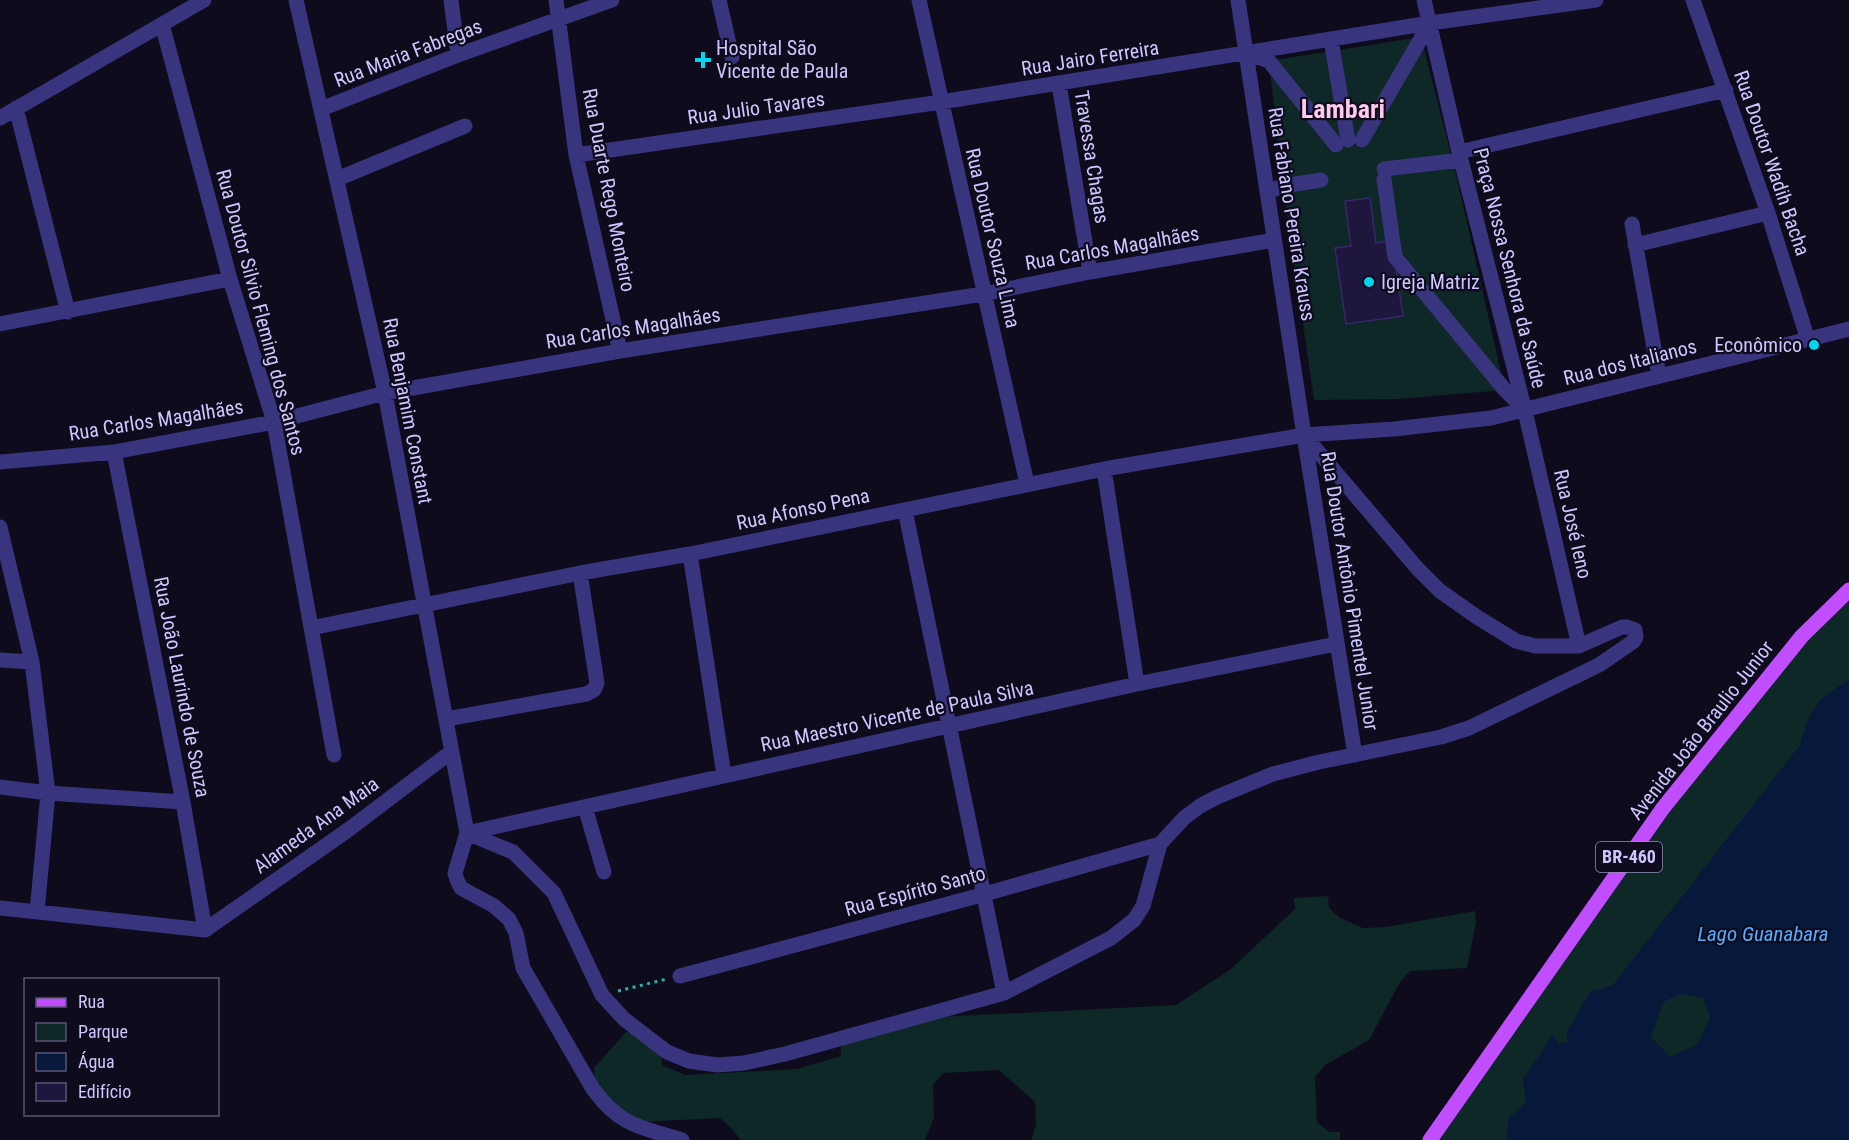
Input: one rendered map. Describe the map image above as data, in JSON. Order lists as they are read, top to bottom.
{
  "streets": {
    "main road": ["Avenida João Braulio Junior", "BR-460"],
    "street": [
      "Rua Maria Fabregas",
      "Rua Jairo Ferreira",
      "Rua Julio Tavares",
      "Travessa Chagas",
      "Rua Doutor Wadih Bacha",
      "Rua Duarte Rego Monteiro",
      "Rua Fabiano Pereira Krauss",
      "Rua Doutor Souza Lima",
      "Rua Carlos Magalhães",
      "Praça Nossa Senhora da Saúde",
      "Rua Doutor Silvio Fleming dos Santos",
      "Rua dos Italianos",
      "Rua Benjamim Constant",
      "Rua Afonso Pena",
      "Rua José Ieno",
      "Rua Doutor Antônio Pimentel Junior",
      "Rua João Laurindo de Souza",
      "Rua Maestro Vicente de Paula Silva",
      "Alameda Ana Maia",
      "Rua Espírito Santo"
    ]
  },
  "crossings": [
    ["Rua Maria Fabregas", "Rua Duarte Rego Monteiro"],
    ["Rua Maria Fabregas", "Rua Benjamim Constant"],
    ["Rua Jairo Ferreira", "Rua Julio Tavares"],
    ["Rua Jairo Ferreira", "Travessa Chagas"],
    ["Rua Jairo Ferreira", "Rua Fabiano Pereira Krauss"],
    ["Rua Jairo Ferreira", "Rua Doutor Souza Lima"],
    ["Rua Julio Tavares", "Rua Duarte Rego Monteiro"],
    ["Rua Julio Tavares", "Rua Doutor Souza Lima"],
    ["Travessa Chagas", "Rua Carlos Magalhães"],
    ["Rua Doutor Wadih Bacha", "Rua dos Italianos"],
    ["Rua Duarte Rego Monteiro", "Rua Carlos Magalhães"],
    ["Rua Fabiano Pereira Krauss", "Rua Carlos Magalhães"],
    ["Rua Fabiano Pereira Krauss", "Praça Nossa Senhora da Saúde"],
    ["Rua Fabiano Pereira Krauss", "Rua Afonso Pena"],
    ["Rua Fabiano Pereira Krauss", "Rua Doutor Antônio Pimentel Junior"],
    ["Rua Doutor Souza Lima", "Rua Carlos Magalhães"],
    ["Rua Doutor Souza Lima", "Rua Afonso Pena"],
    ["Rua Carlos Magalhães", "Rua Doutor Silvio Fleming dos Santos"],
    ["Rua Carlos Magalhães", "Rua Benjamim Constant"],
    ["Rua Carlos Magalhães", "Rua João Laurindo de Souza"],
    ["Praça Nossa Senhora da Saúde", "Rua dos Italianos"],
    ["Praça Nossa Senhora da Saúde", "Rua Afonso Pena"],
    ["Praça Nossa Senhora da Saúde", "Rua José Ieno"],
    ["Praça Nossa Senhora da Saúde", "Rua Doutor Antônio Pimentel Junior"],
    ["Rua Doutor Silvio Fleming dos Santos", "Rua Afonso Pena"],
    ["Rua dos Italianos", "Rua José Ieno"],
    ["Rua Benjamim Constant", "Rua Afonso Pena"],
    ["Rua Benjamim Constant", "Rua Maestro Vicente de Paula Silva"],
    ["Rua Benjamim Constant", "Alameda Ana Maia"],
    ["Rua Afonso Pena", "Rua Doutor Antônio Pimentel Junior"],
    ["Rua Doutor Antônio Pimentel Junior", "Rua Maestro Vicente de Paula Silva"],
    ["Rua João Laurindo de Souza", "Alameda Ana Maia"]
  ],
  "districts": ["Lambari"],
  "water": ["Lago Guanabara"],
  "places": {
    "health": ["Hospital São Vicente de Paula"],
    "other": ["Igreja Matriz", "Econômico"]
  },
  "legend": [
    "Rua",
    "Parque",
    "Água",
    "Edifício"
  ]
}
